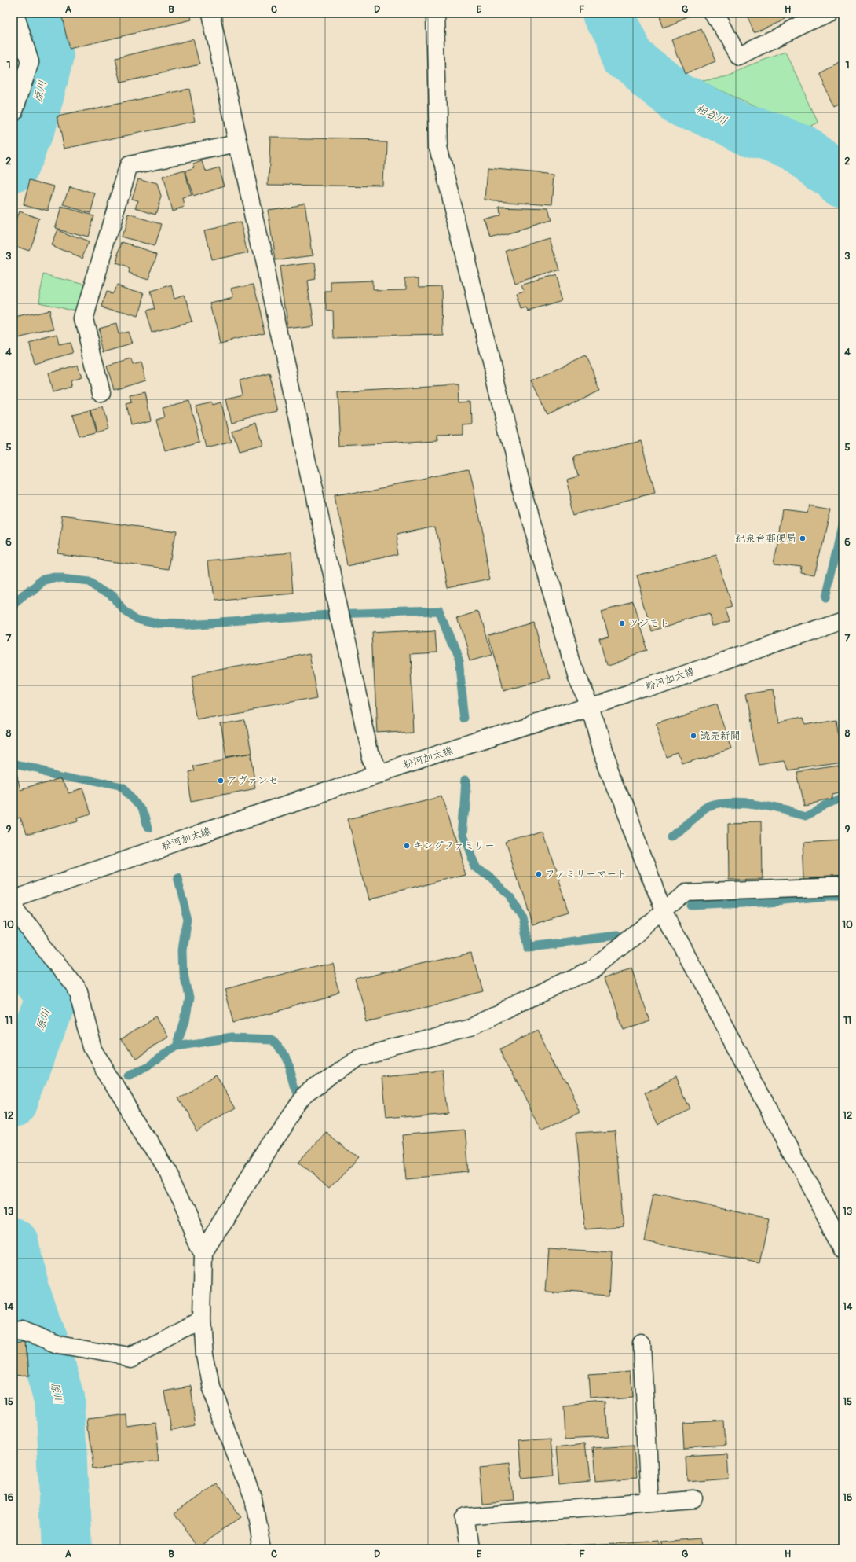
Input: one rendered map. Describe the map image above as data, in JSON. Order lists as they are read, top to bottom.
{
  "streets": {
    "street": ["粉河加太線"]
  },
  "water": ["原川", "相谷川"],
  "places": [
    "紀泉台郵便局",
    "ツジモト",
    "読売新聞",
    "アヴァンセ",
    "キングファミリー",
    "ファミリーマート"
  ],
  "grid": {
    "columns": [
      "A",
      "B",
      "C",
      "D",
      "E",
      "F",
      "G",
      "H"
    ],
    "rows": [
      "1",
      "2",
      "3",
      "4",
      "5",
      "6",
      "7",
      "8",
      "9",
      "10",
      "11",
      "12",
      "13",
      "14",
      "15",
      "16"
    ]
  }
}
